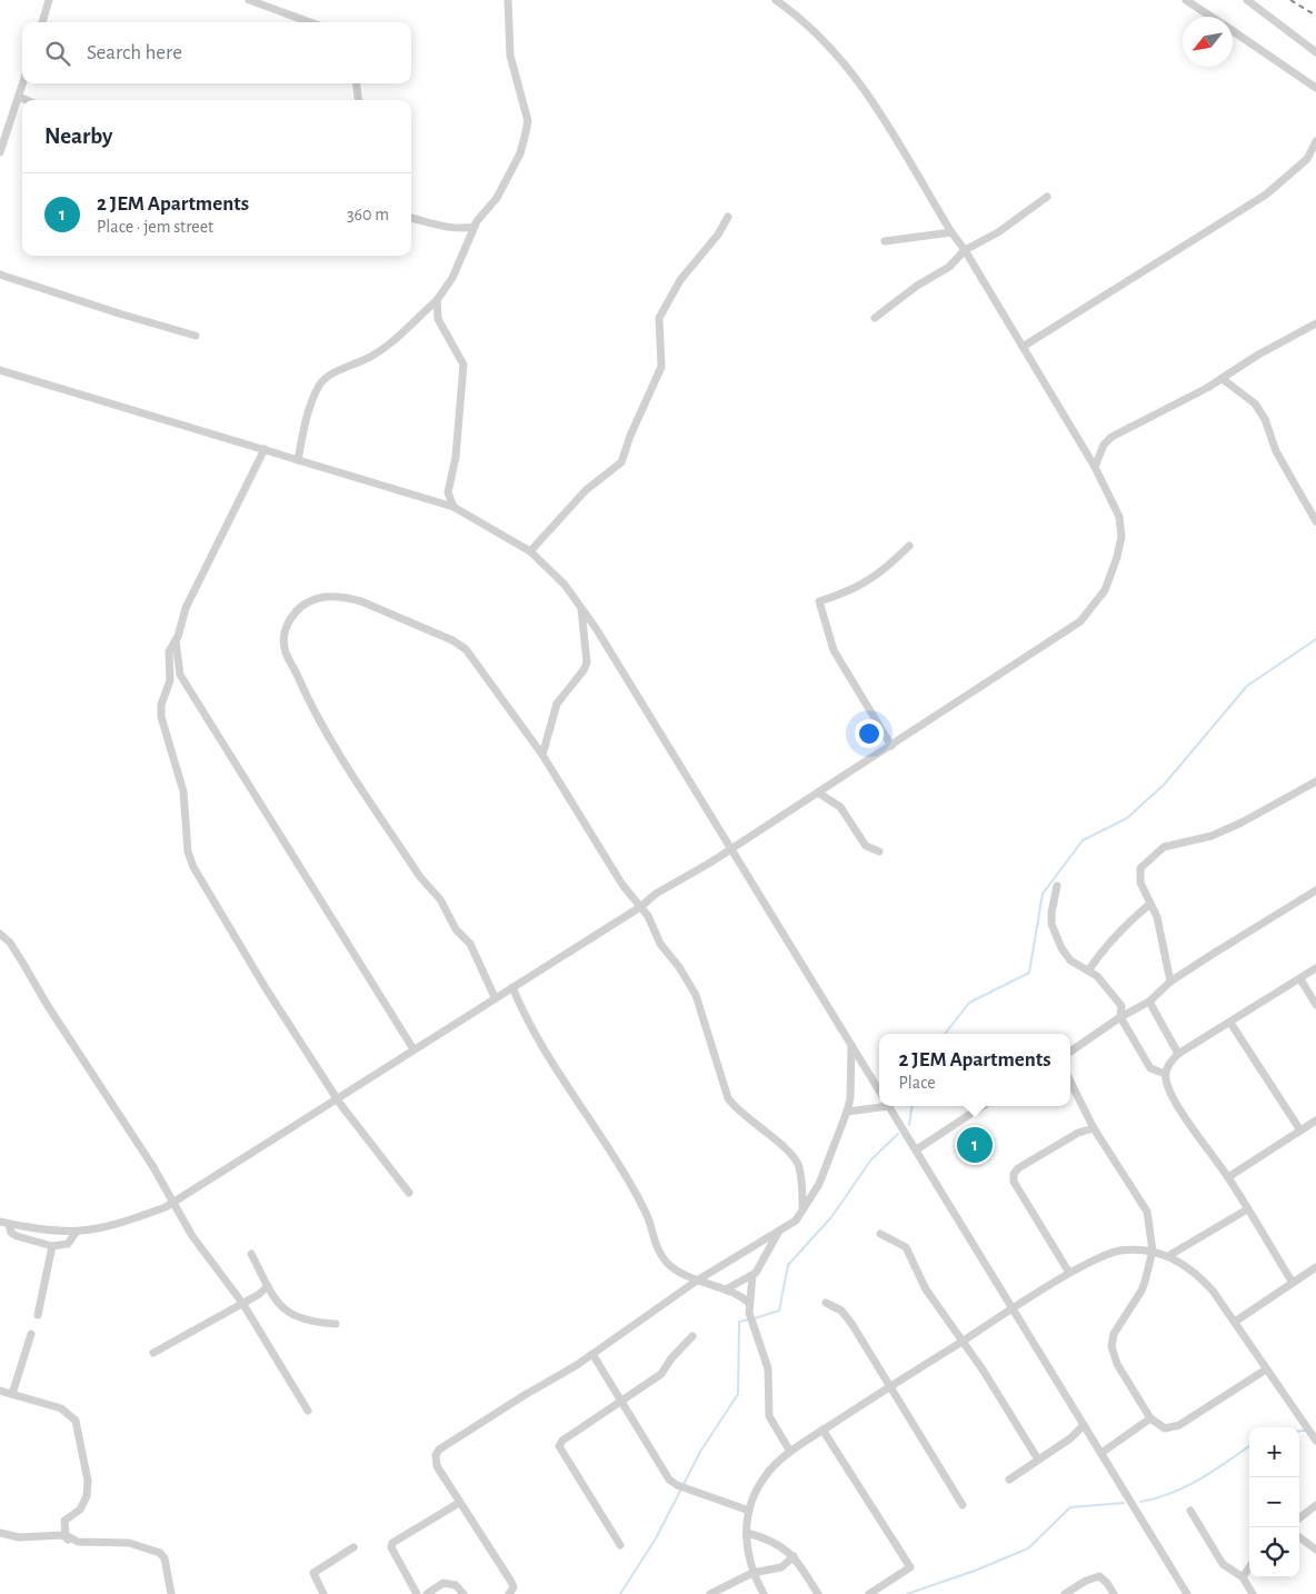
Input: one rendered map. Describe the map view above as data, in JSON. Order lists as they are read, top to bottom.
{
  "north": "bottom left",
  "page": {
    "search": "Search here",
    "heading": "Nearby",
    "list": [
      {
        "mark": "1",
        "name": "2 JEM Apartments",
        "note": "Place · jem street",
        "value": "360 m"
      }
    ],
    "popup": ["2 JEM Apartments", "Place"],
    "pins": "1",
    "map_buttons": ["+", "−"]
  }
}
